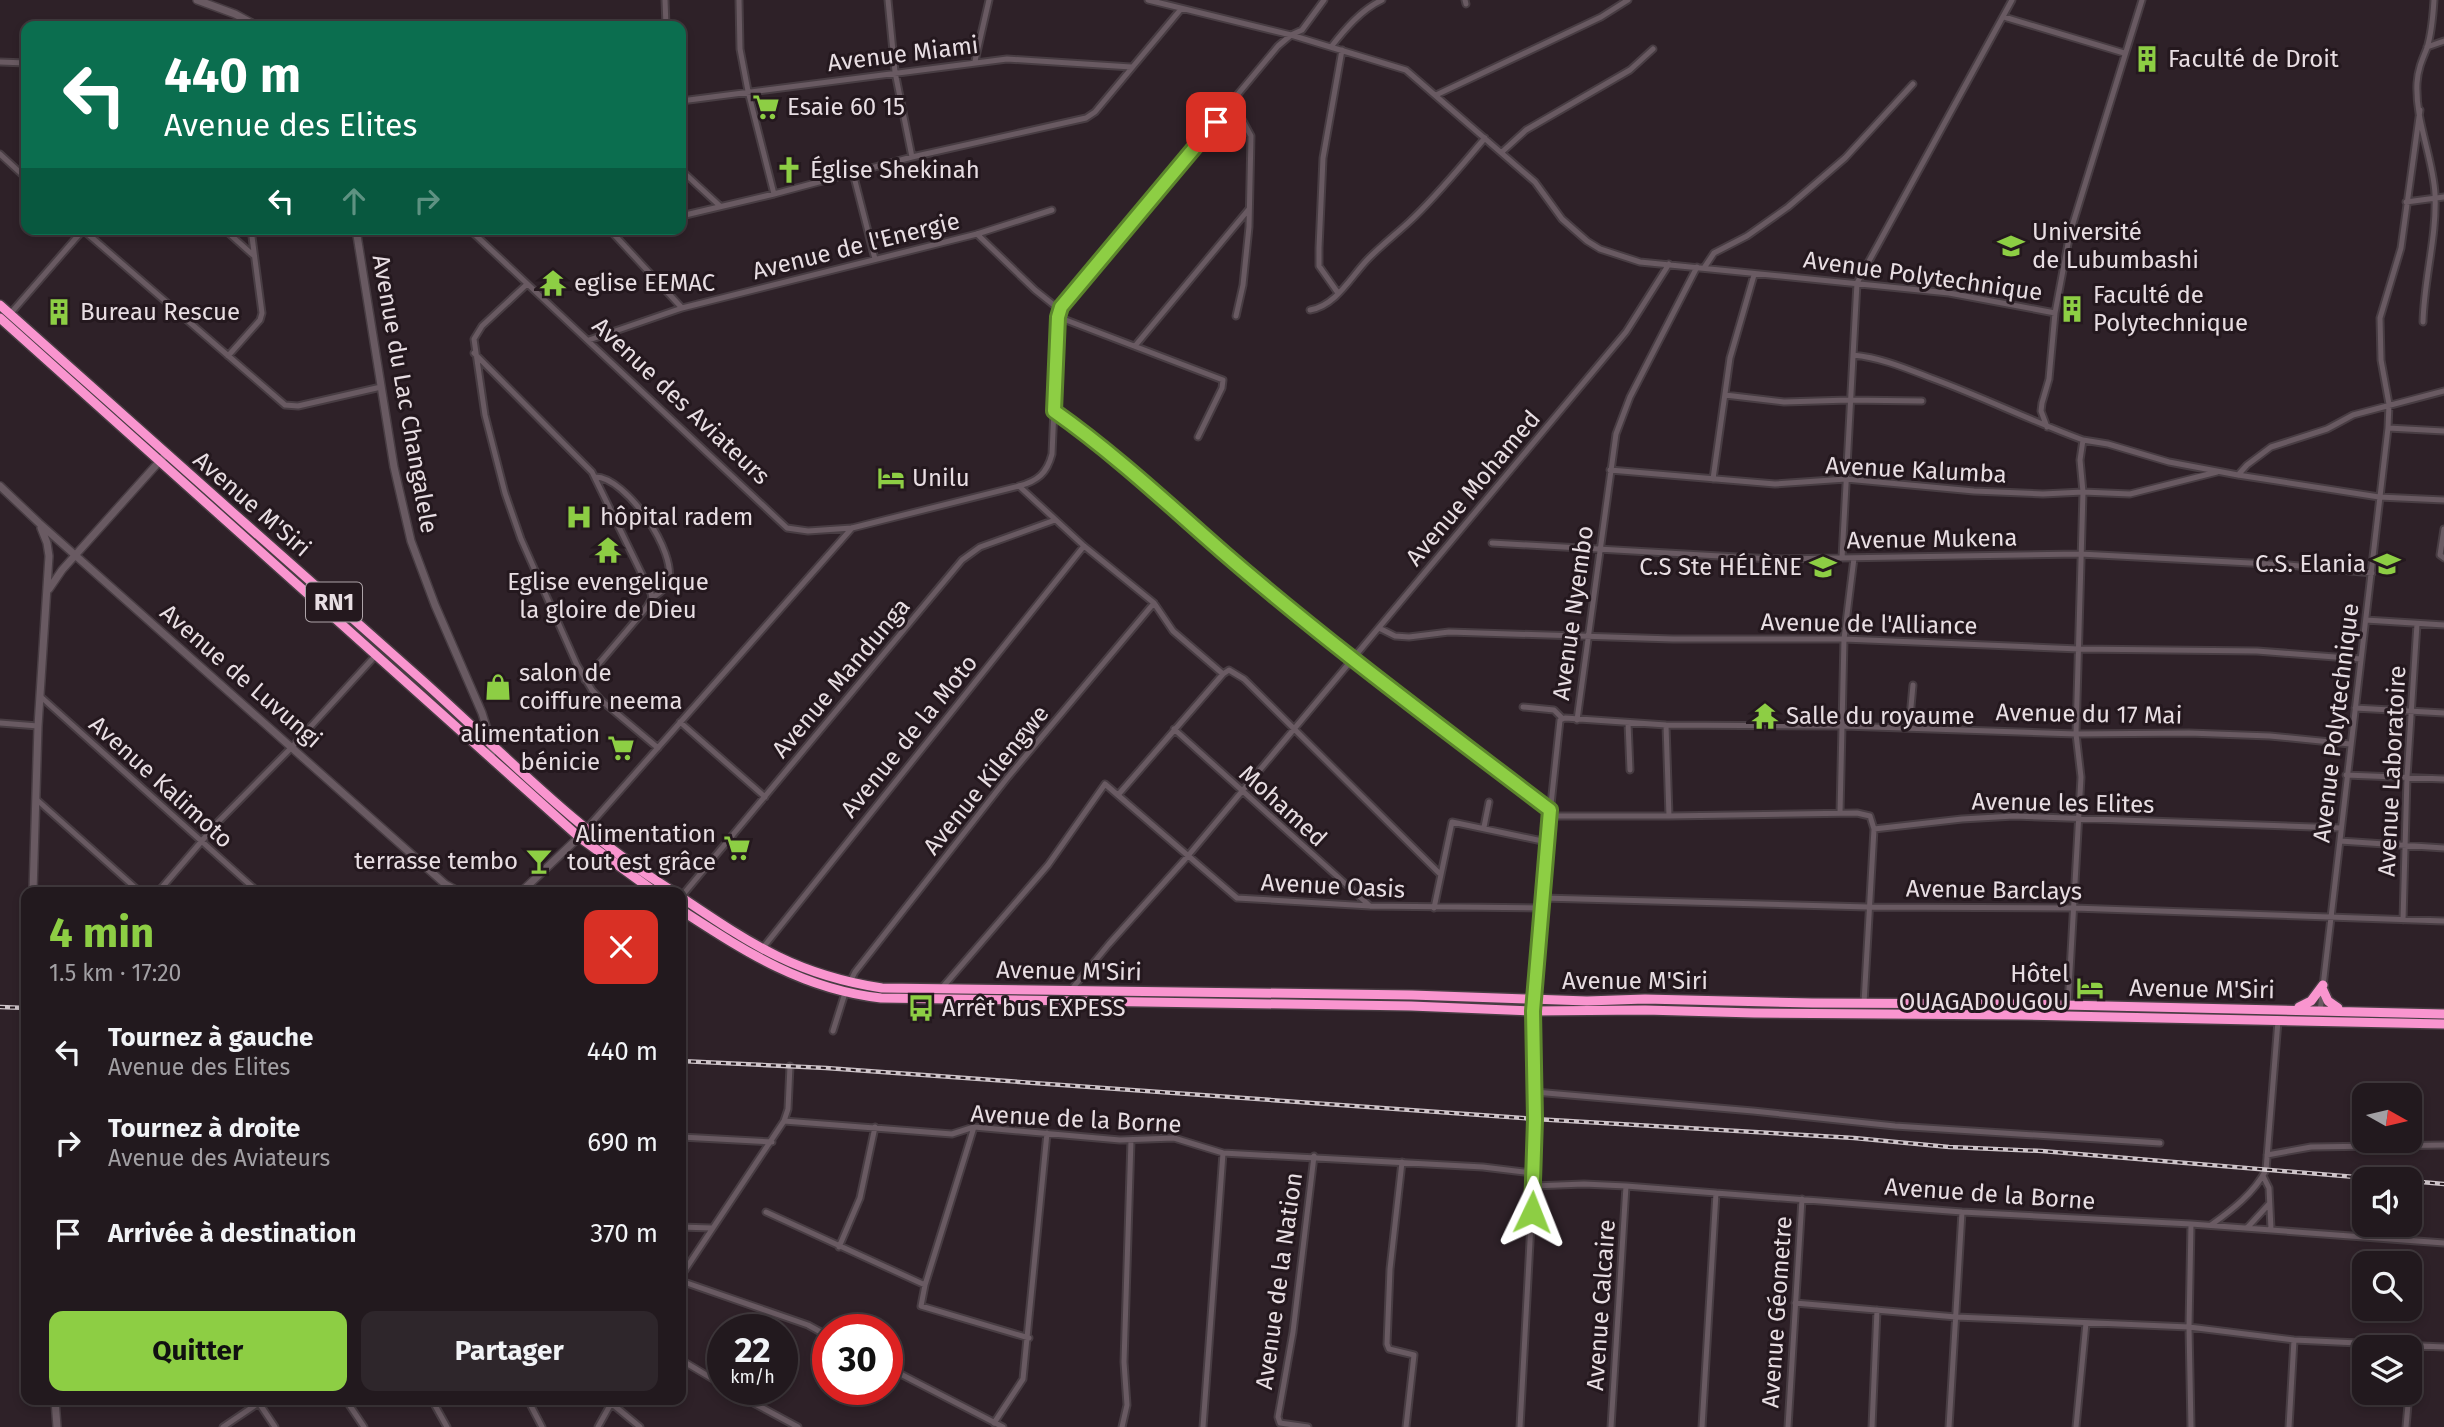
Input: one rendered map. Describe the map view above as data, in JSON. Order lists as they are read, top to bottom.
{
  "streets": {
    "highway": ["Avenue M'Siri", "RN1"],
    "street": [
      "Avenue Miami",
      "Avenue de l'Energie",
      "Avenue Polytechnique",
      "Avenue du Lac Changalele",
      "Avenue des Aviateurs",
      "Avenue Kalumba",
      "Avenue Mohamed",
      "Avenue Mukena",
      "Avenue Nyembo",
      "Avenue de l'Alliance",
      "Avenue de Luvungi",
      "Avenue Mandunga",
      "Avenue du 17 Mai",
      "Avenue de la Moto",
      "Avenue Laboratoire",
      "Avenue Kilengwe",
      "Avenue Kalimoto",
      "Avenue les Elites",
      "Mohamed",
      "Avenue Oasis",
      "Avenue Barclays",
      "Avenue de la Borne",
      "Avenue de la Nation",
      "Avenue Calcaire",
      "Avenue Géometre"
    ]
  },
  "crossings": [
    ["Avenue de l'Energie", "Avenue des Aviateurs"],
    ["Avenue Polytechnique", "Avenue des Aviateurs"],
    ["Avenue Polytechnique", "Avenue Mohamed"],
    ["Avenue Polytechnique", "Avenue M'Siri"],
    ["Avenue Polytechnique", "Avenue Mukena"],
    ["Avenue Polytechnique", "Avenue Nyembo"],
    ["Avenue Polytechnique", "Avenue de l'Alliance"],
    ["Avenue Polytechnique", "Avenue du 17 Mai"],
    ["Avenue Polytechnique", "Avenue les Elites"],
    ["Avenue Polytechnique", "Avenue Barclays"],
    ["Avenue du Lac Changalele", "Avenue M'Siri"],
    ["Avenue Kalumba", "Avenue Nyembo"],
    ["Avenue Mohamed", "Avenue M'Siri"],
    ["Avenue Mohamed", "Avenue de l'Alliance"],
    ["Avenue Mohamed", "Mohamed"],
    ["Avenue Mohamed", "Avenue Oasis"],
    ["Avenue M'Siri", "Avenue Nyembo"],
    ["Avenue M'Siri", "Avenue de la Moto"],
    ["Avenue M'Siri", "Avenue Kilengwe"],
    ["Avenue Mukena", "Avenue Nyembo"],
    ["Avenue Nyembo", "Avenue de l'Alliance"],
    ["Avenue Nyembo", "Avenue du 17 Mai"],
    ["Avenue Nyembo", "Avenue Oasis"],
    ["Avenue Nyembo", "Avenue Barclays"],
    ["Avenue Nyembo", "Avenue de la Borne"],
    ["Avenue Laboratoire", "Avenue Barclays"],
    ["Mohamed", "Avenue Oasis"],
    ["Avenue de la Borne", "Avenue de la Nation"],
    ["Avenue de la Borne", "Avenue Calcaire"],
    ["Avenue de la Borne", "Avenue Géometre"]
  ],
  "places": {
    "building": ["Faculté de Droit", "Faculté de Polytechnique", "Bureau Rescue"],
    "supermarket": ["Esaie 60 15", "alimentation bénicie", "Alimentation tout est grâce"],
    "church": ["Église Shekinah"],
    "school or university": ["Université de Lubumbashi", "C.S. Elania", "C.S Ste HÉLÈNE"],
    "temple": ["eglise EEMAC", "Eglise evengelique la gloire de Dieu", "Salle du royaume"],
    "hotel": ["Unilu", "Hôtel OUAGADOUGOU"],
    "hospital": ["hôpital radem"],
    "shop": ["salon de coiffure neema"],
    "bar": ["terrasse tembo"],
    "bus stop": ["Arrêt bus EXPESS"]
  },
  "north": "right",
  "page": {
    "turn": ["440 m", "Avenue des Elites"],
    "heading": ["4 min", "1.5 km · 17:20"],
    "list": [
      {
        "name": "Tournez à gauche",
        "note": "Avenue des Elites",
        "value": "440 m"
      },
      {
        "name": "Tournez à droite",
        "note": "Avenue des Aviateurs",
        "value": "690 m"
      },
      {
        "name": "Arrivée à destination",
        "value": "370 m"
      }
    ],
    "buttons": ["Quitter", "Partager"],
    "speed": "22 km/h",
    "limit": "30"
  }
}
